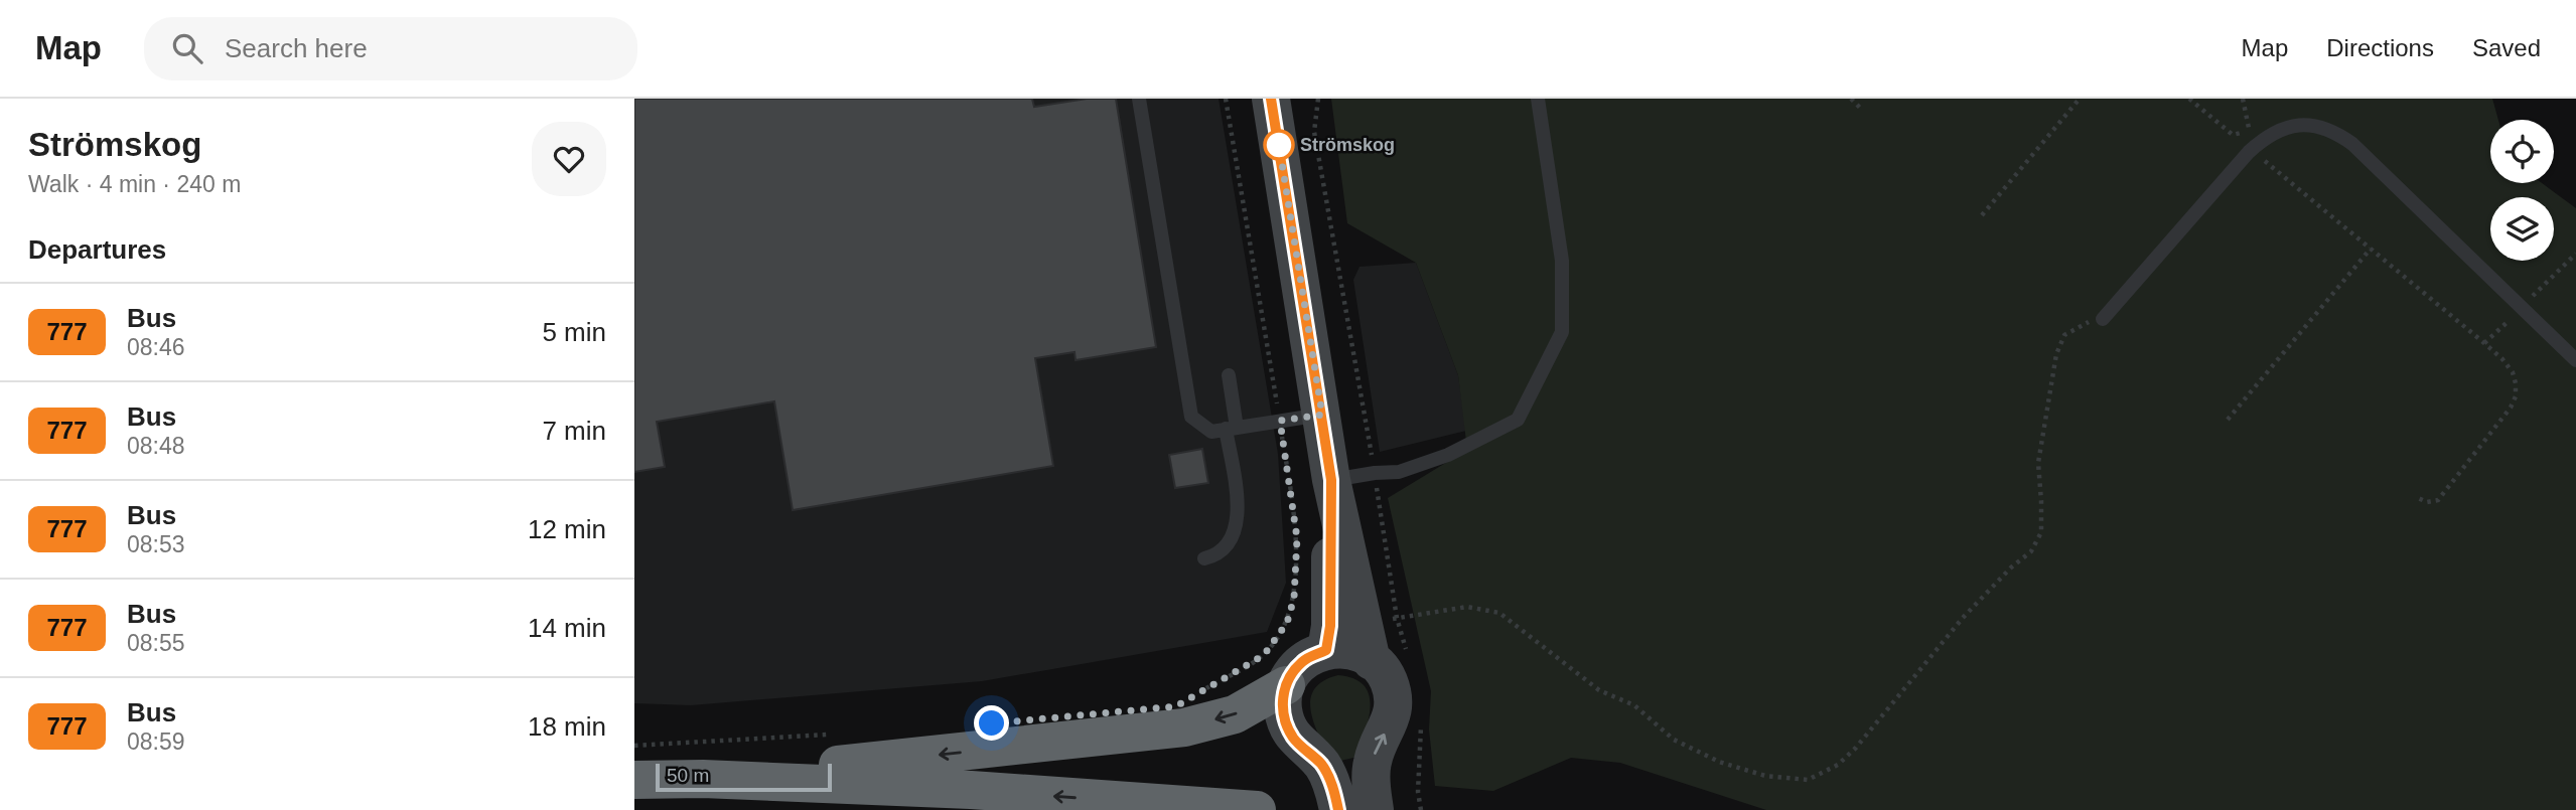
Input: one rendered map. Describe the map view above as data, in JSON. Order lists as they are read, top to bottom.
{
  "places": ["Strömskog"],
  "lines": ["bus line 777"],
  "scale_bar": "50 m",
  "page": {
    "header": "Map",
    "search": "Search here",
    "nav": ["Map", "Directions", "Saved"],
    "heading": [
      ["Strömskog", "Walk · 4 min · 240 m"],
      "Departures"
    ],
    "list": [
      {
        "mark": "777",
        "name": "Bus",
        "note": "08:46",
        "value": "5 min"
      },
      {
        "mark": "777",
        "name": "Bus",
        "note": "08:48",
        "value": "7 min"
      },
      {
        "mark": "777",
        "name": "Bus",
        "note": "08:53",
        "value": "12 min"
      },
      {
        "mark": "777",
        "name": "Bus",
        "note": "08:55",
        "value": "14 min"
      },
      {
        "mark": "777",
        "name": "Bus",
        "note": "08:59",
        "value": "18 min"
      }
    ],
    "scale": "50 m"
  }
}
